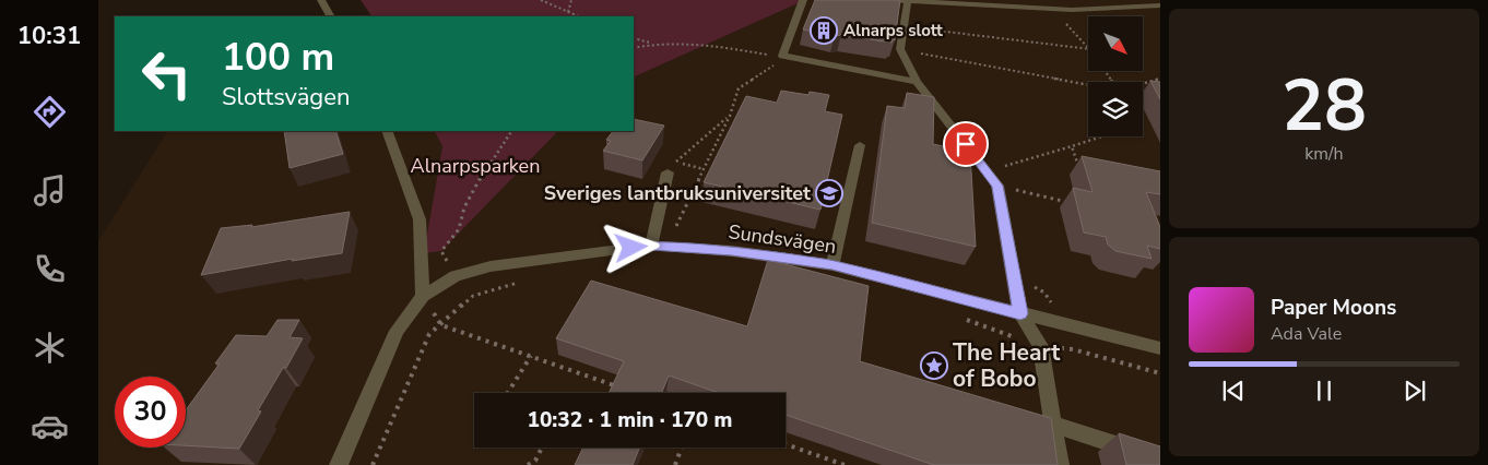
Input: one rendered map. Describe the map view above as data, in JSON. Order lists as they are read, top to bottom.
{
  "streets": {
    "street": ["Sundsvägen"]
  },
  "parks": ["Alnarpsparken"],
  "places": {
    "building": ["Alnarps slott"],
    "school or university": ["Sveriges lantbruksuniversitet"],
    "place": ["The Heart of Bobo"]
  },
  "north": "bottom right",
  "page": {
    "tabs": "10:31",
    "tile": ["28", "km/h"],
    "turn": ["100 m", "Slottsvägen"],
    "song": ["Paper Moons", "Ada Vale"],
    "limit": "30",
    "trip": "10:32 · 1 min · 170 m"
  }
}
